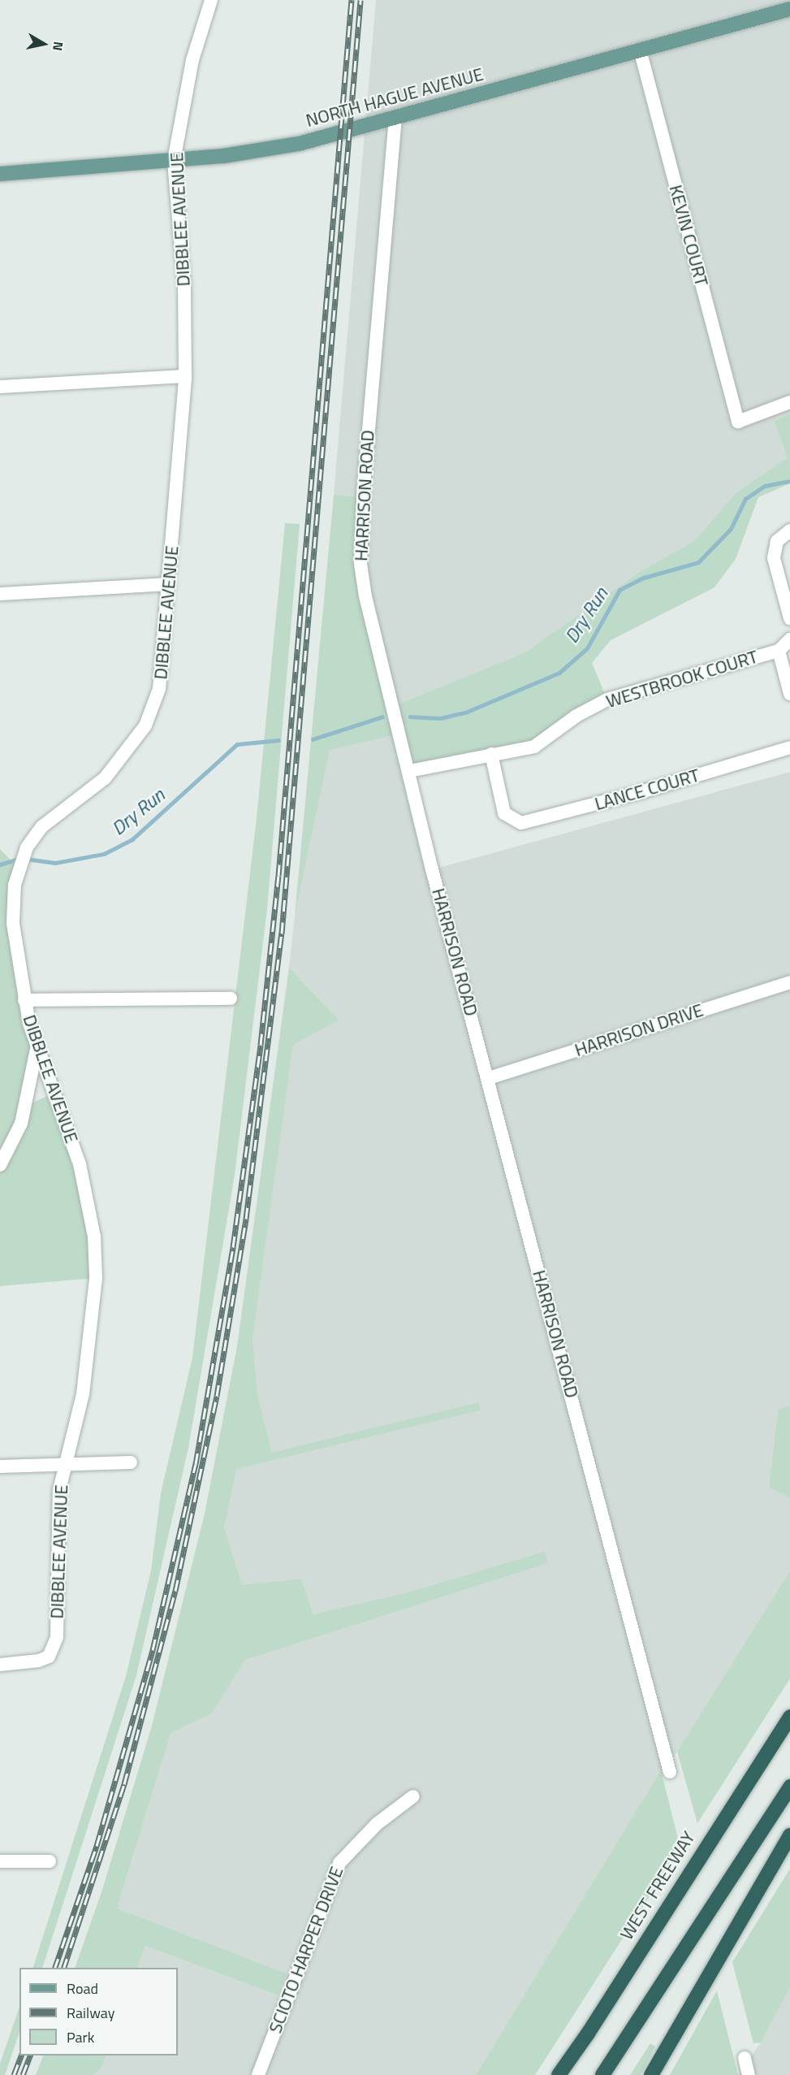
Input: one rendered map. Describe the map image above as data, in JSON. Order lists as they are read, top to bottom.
{
  "streets": {
    "highway": ["WEST FREEWAY"],
    "main road": ["NORTH HAGUE AVENUE"],
    "street": [
      "DIBBLEE AVENUE",
      "KEVIN COURT",
      "HARRISON ROAD",
      "WESTBROOK COURT",
      "LANCE COURT",
      "HARRISON DRIVE",
      "SCIOTO HARPER DRIVE"
    ]
  },
  "crossings": [
    ["NORTH HAGUE AVENUE", "DIBBLEE AVENUE"],
    ["NORTH HAGUE AVENUE", "KEVIN COURT"],
    ["NORTH HAGUE AVENUE", "HARRISON ROAD"],
    ["HARRISON ROAD", "WESTBROOK COURT"],
    ["HARRISON ROAD", "HARRISON DRIVE"],
    ["WESTBROOK COURT", "LANCE COURT"]
  ],
  "water": ["Dry Run"],
  "legend": ["Road", "Railway", "Park"],
  "north": "right"
}
